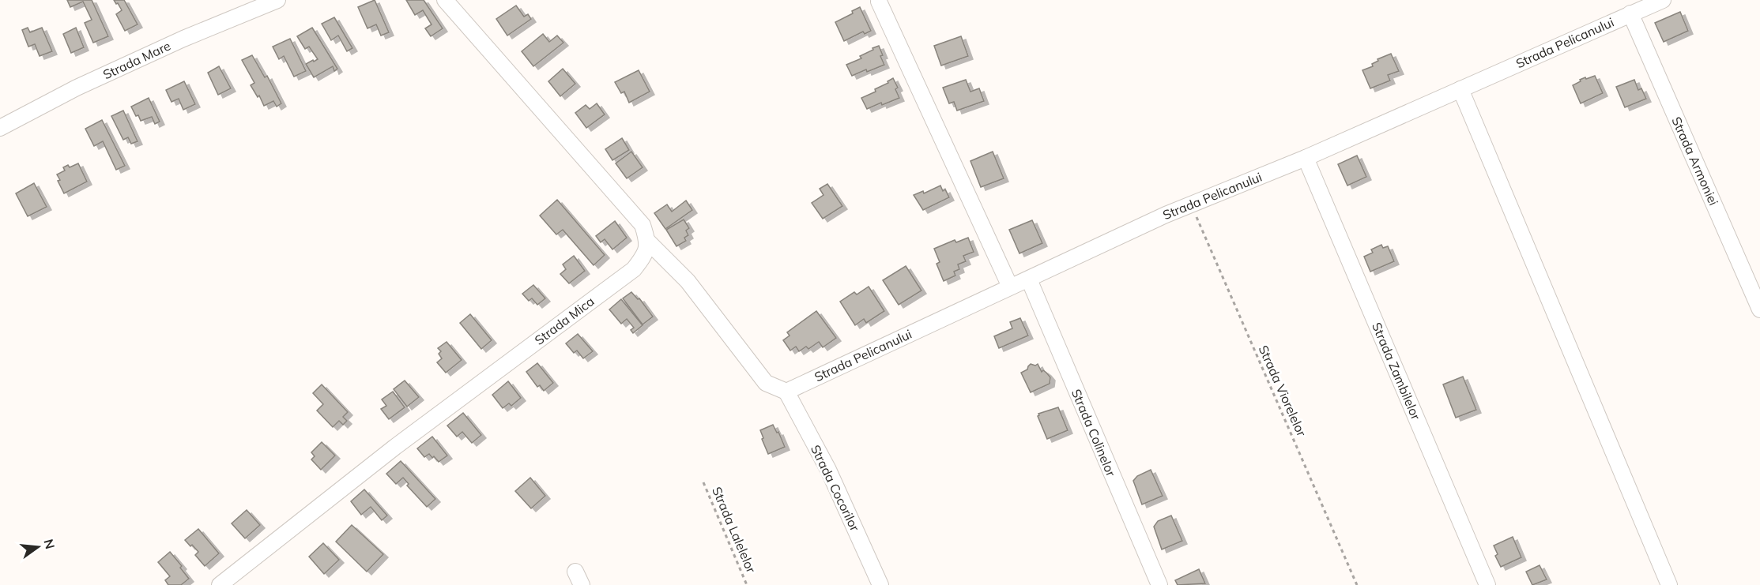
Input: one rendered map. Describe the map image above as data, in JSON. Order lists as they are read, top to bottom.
{
  "streets": {
    "street": [
      "Strada Pelicanului",
      "Strada Mare",
      "Strada Armoniei",
      "Strada Mica",
      "Strada Zambilelor",
      "Strada Colinelor",
      "Strada Cocorilor"
    ],
    "path": ["Strada Viorelelor", "Strada Lalelelor"]
  },
  "crossings": [
    ["Strada Pelicanului", "Strada Armoniei"],
    ["Strada Pelicanului", "Strada Zambilelor"],
    ["Strada Pelicanului", "Strada Viorelelor"],
    ["Strada Pelicanului", "Strada Colinelor"],
    ["Strada Pelicanului", "Strada Cocorilor"]
  ],
  "north": "right"
}
